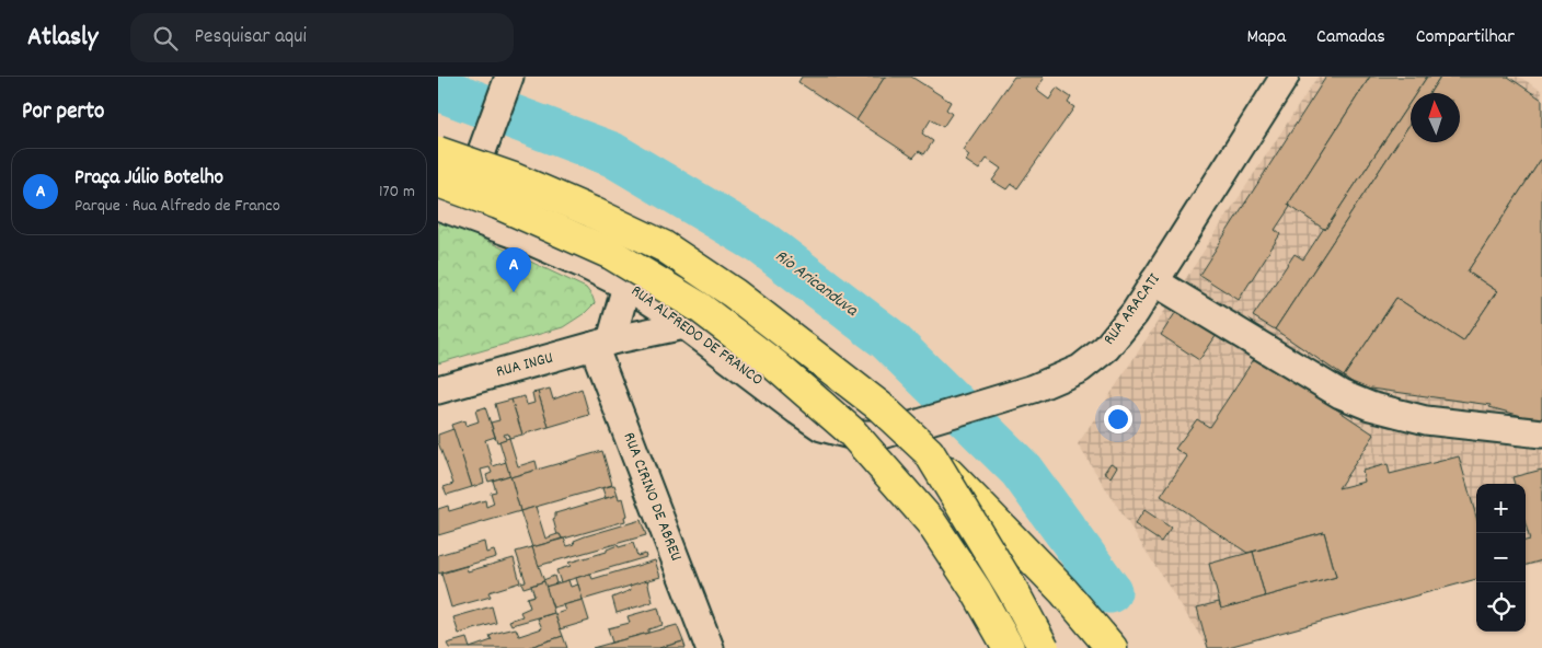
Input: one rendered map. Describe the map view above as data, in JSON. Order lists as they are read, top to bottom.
{
  "streets": {
    "street": [
      "RUA ARACATI",
      "RUA ALFREDO DE FRANCO",
      "RUA INGU",
      "RUA CIRINO DE ABREU"
    ]
  },
  "crossings": [
    ["RUA ARACATI", "RUA ALFREDO DE FRANCO"],
    ["RUA ALFREDO DE FRANCO", "RUA INGU"],
    ["RUA INGU", "RUA CIRINO DE ABREU"]
  ],
  "water": ["Rio Aricanduva"],
  "north": "top",
  "page": {
    "header": "Atlasly",
    "search": "Pesquisar aqui",
    "nav": ["Mapa", "Camadas", "Compartilhar"],
    "heading": "Por perto",
    "list": [
      {
        "mark": "A",
        "name": "Praça Júlio Botelho",
        "note": "Parque · Rua Alfredo de Franco",
        "value": "170 m"
      }
    ],
    "pins": "A",
    "map_buttons": ["+", "−"]
  }
}
